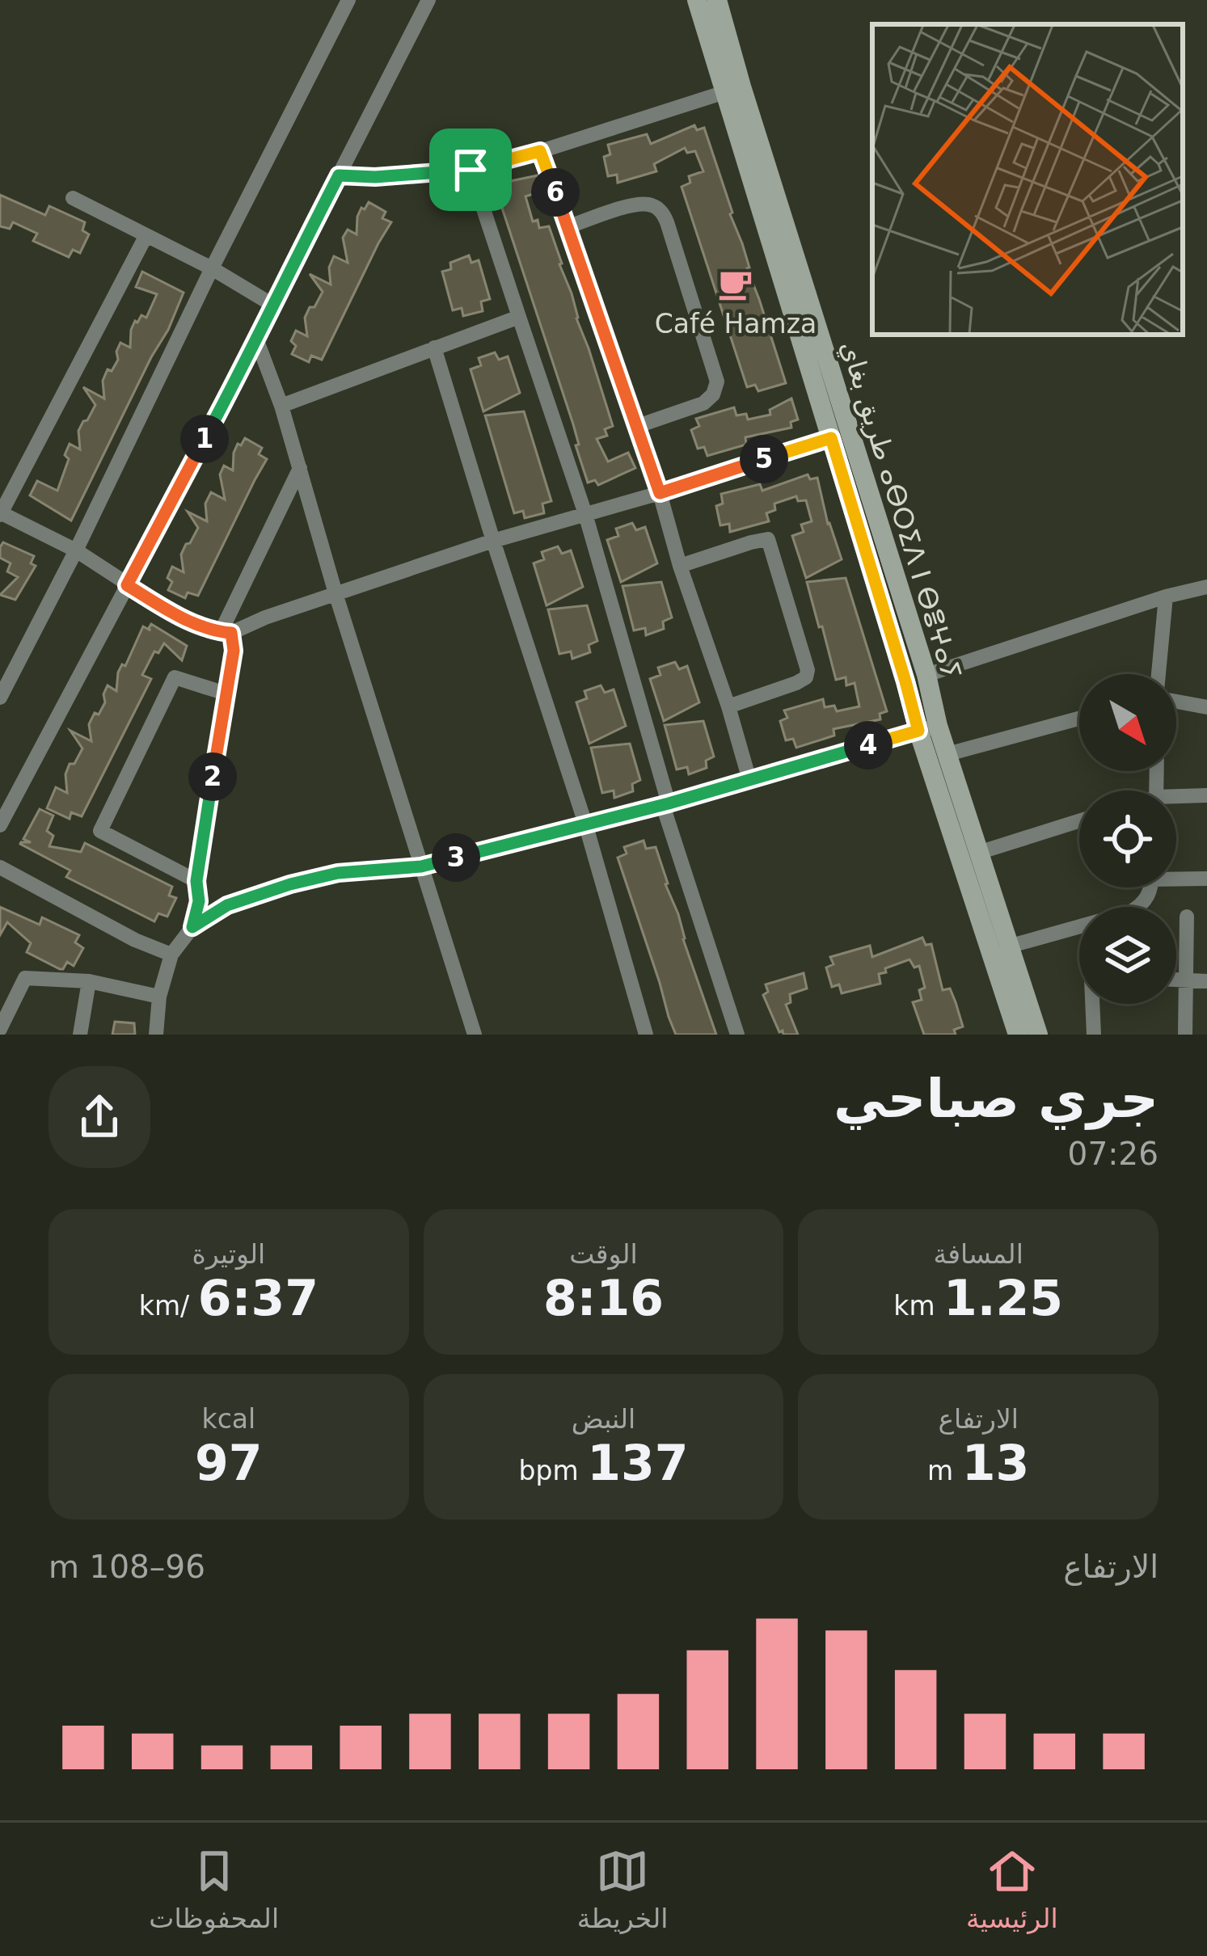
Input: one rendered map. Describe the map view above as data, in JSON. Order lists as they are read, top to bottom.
{
  "streets": {
    "main road": ["طريق بغاي ⴰⴱⵔⵉⴷ ⵏ ⴱⴻⵖⴰⵢ"]
  },
  "places": {
    "cafe": ["Café Hamza"]
  },
  "north": "bottom right",
  "page": {
    "pins": [
      "6",
      "1",
      "5",
      "4",
      "2",
      "3"
    ],
    "heading": ["جري صباحي", "07:26"],
    "stats": [
      ["المسافة", "1.25 km"],
      ["الوقت", "8:16"],
      ["الوتيرة", "6:37 /km"],
      ["الارتفاع", "13 m"],
      ["النبض", "137 bpm"],
      ["kcal", "97"]
    ],
    "chart": ["الارتفاع", "96–108 m"],
    "tabs": ["الرئيسية", "الخريطة", "المحفوظات"]
  }
}
